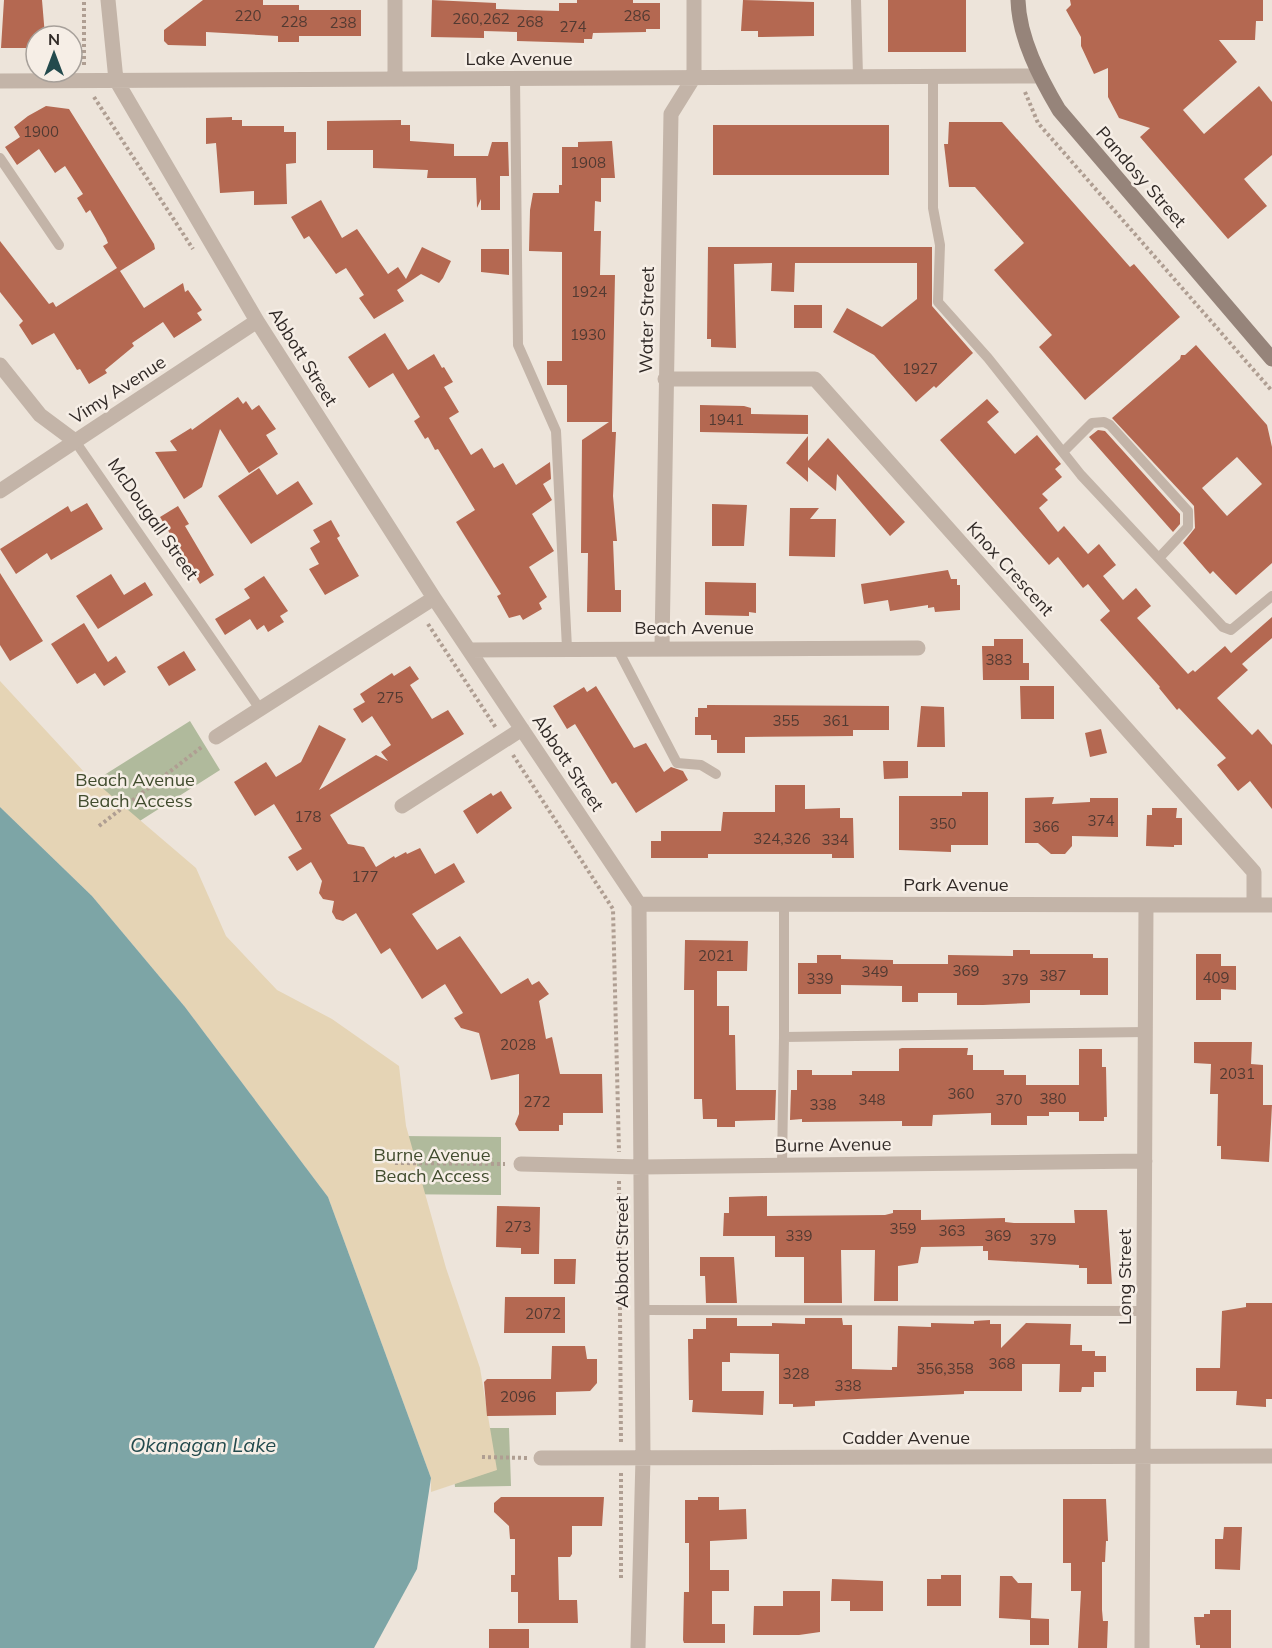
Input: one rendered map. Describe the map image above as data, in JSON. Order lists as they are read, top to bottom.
{
  "streets": {
    "main road": ["Pandosy Street"],
    "street": [
      "Lake Avenue",
      "Water Street",
      "Abbott Street",
      "Vimy Avenue",
      "McDougall Street",
      "Knox Crescent",
      "Beach Avenue",
      "Park Avenue",
      "Burne Avenue",
      "Long Street",
      "Cadder Avenue"
    ]
  },
  "crossings": [
    ["Lake Avenue", "Pandosy Street"],
    ["Lake Avenue", "Water Street"],
    ["Lake Avenue", "Abbott Street"],
    ["Water Street", "Knox Crescent"],
    ["Water Street", "Beach Avenue"],
    ["Abbott Street", "Vimy Avenue"],
    ["Abbott Street", "Beach Avenue"],
    ["Abbott Street", "Park Avenue"],
    ["Abbott Street", "Burne Avenue"],
    ["Abbott Street", "Cadder Avenue"],
    ["Vimy Avenue", "McDougall Street"],
    ["Knox Crescent", "Park Avenue"],
    ["Park Avenue", "Long Street"],
    ["Burne Avenue", "Long Street"],
    ["Long Street", "Cadder Avenue"]
  ],
  "water": ["Okanagan Lake"],
  "parks": ["Beach Avenue Beach Access", "Burne Avenue Beach Access"],
  "house_numbers": [
    "220",
    "286",
    "260,262",
    "228",
    "268",
    "238",
    "274",
    "1900",
    "1908",
    "1924",
    "1930",
    "1927",
    "1941",
    "383",
    "275",
    "355",
    "361",
    "178",
    "374",
    "350",
    "366",
    "324,326",
    "334",
    "177",
    "2021",
    "369",
    "349",
    "387",
    "409",
    "339",
    "379",
    "2028",
    "2031",
    "360",
    "380",
    "348",
    "370",
    "272",
    "338",
    "273",
    "359",
    "363",
    "339",
    "369",
    "379",
    "2072",
    "368",
    "356,358",
    "328",
    "338",
    "2096"
  ],
  "north": "top"
}
